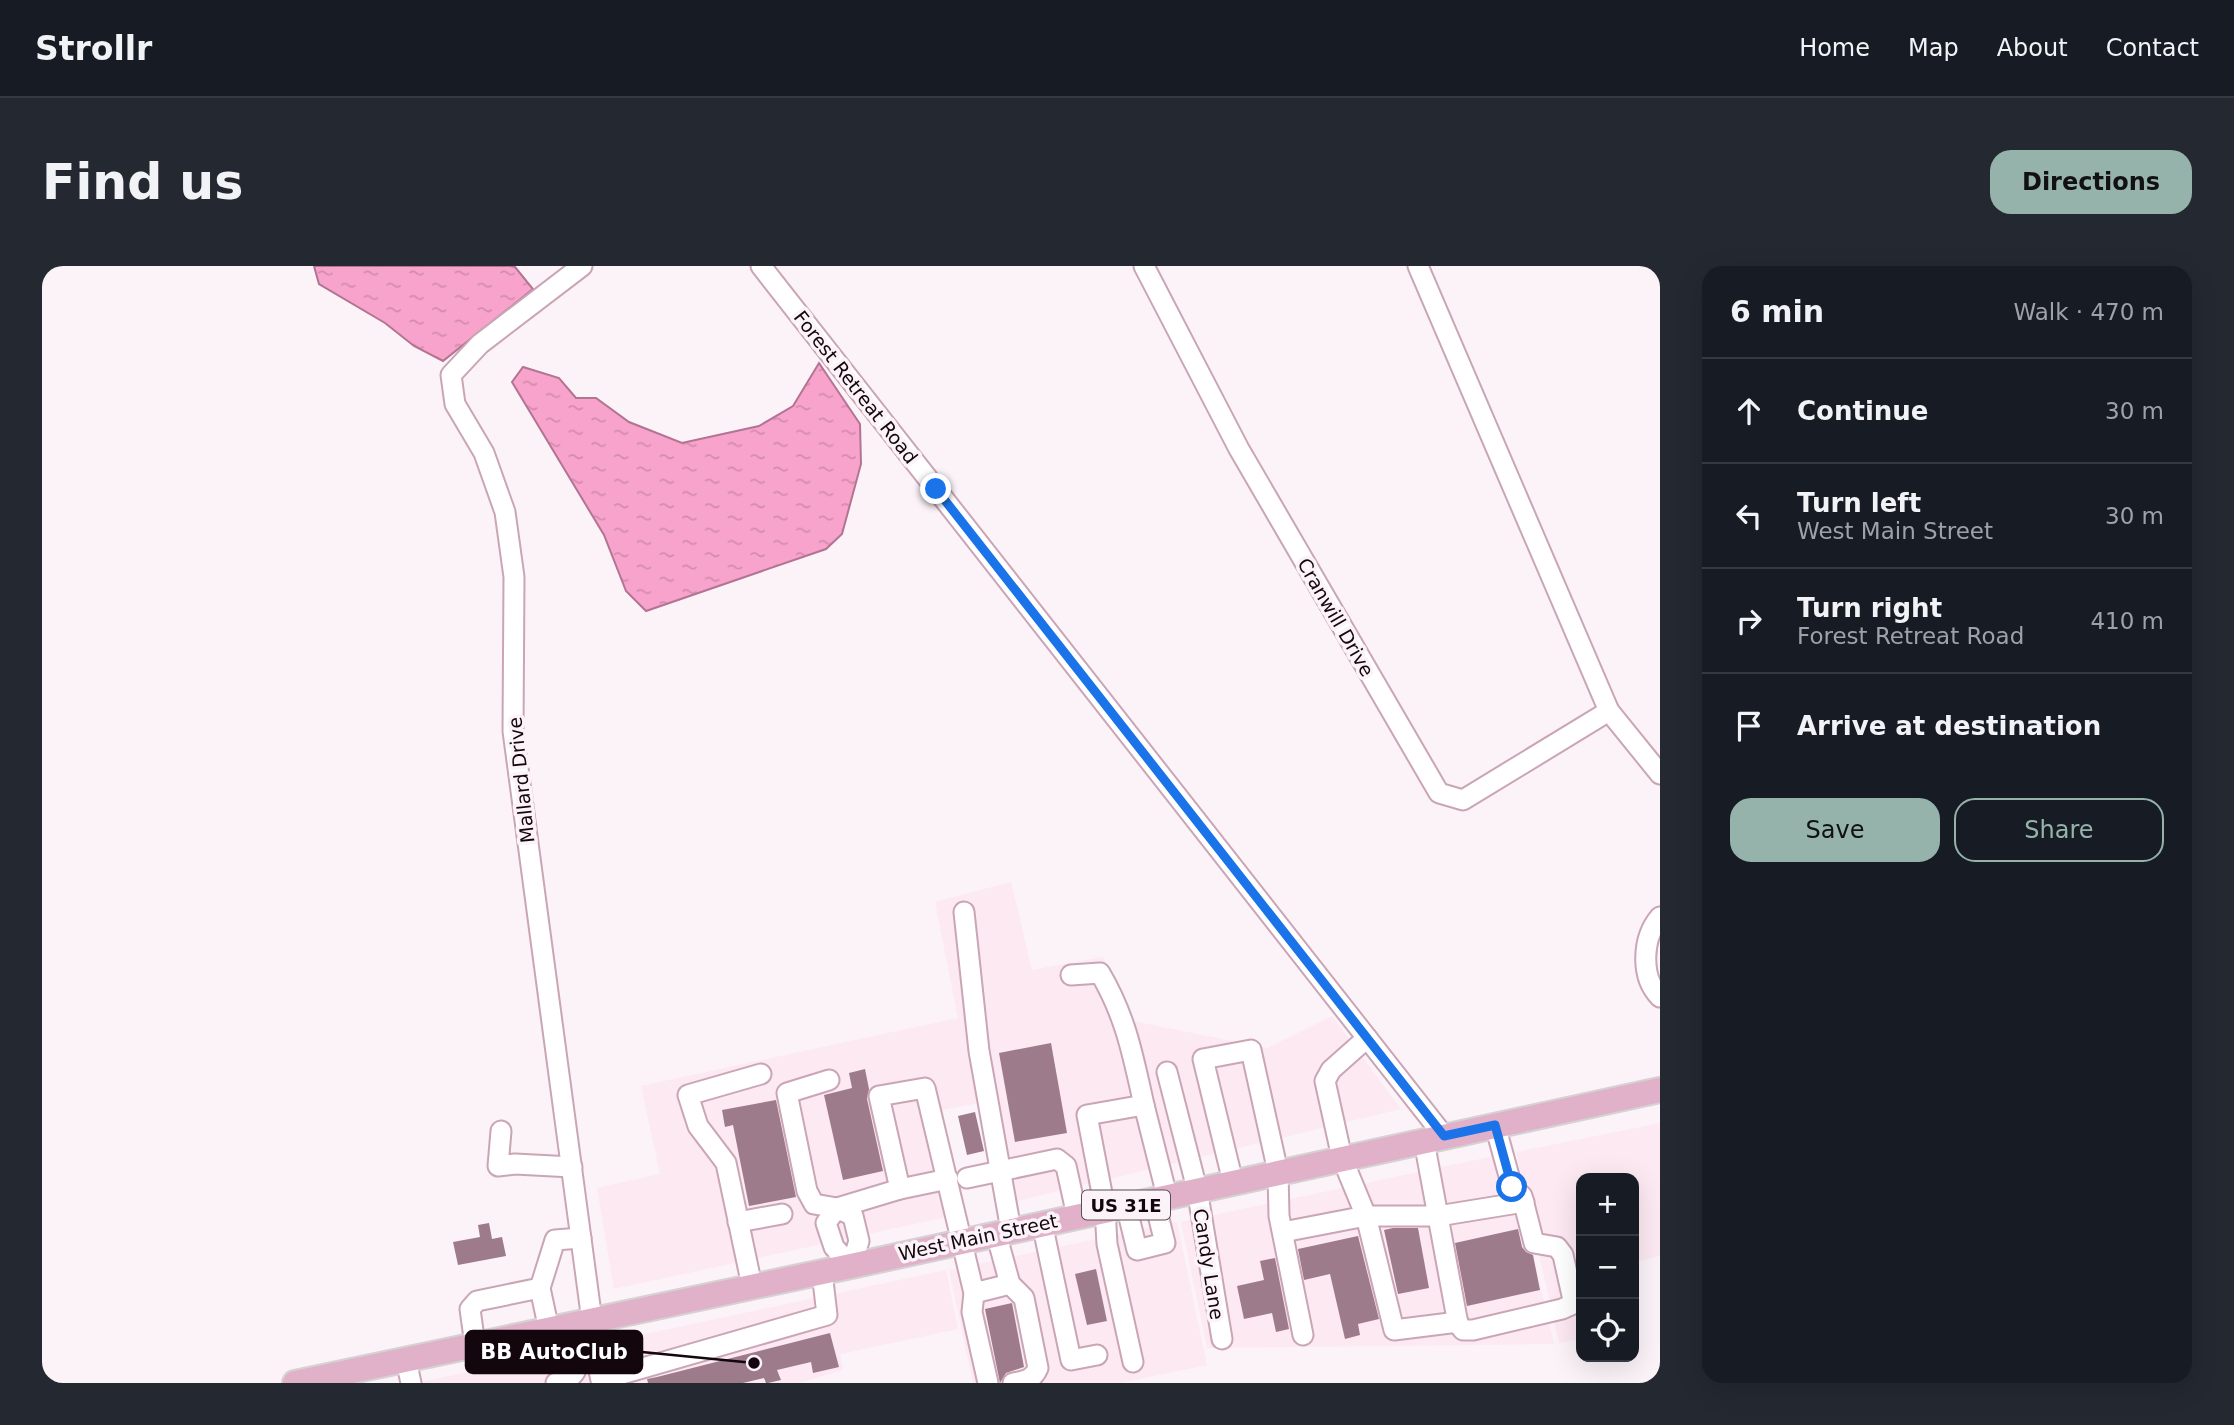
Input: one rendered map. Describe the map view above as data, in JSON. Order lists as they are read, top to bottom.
{
  "streets": {
    "main road": ["US 31E", "West Main Street"],
    "street": [
      "Forest Retreat Road",
      "Cranwill Drive",
      "Mallard Drive",
      "Candy Lane"
    ]
  },
  "crossings": [
    ["Forest Retreat Road", "West Main Street"],
    ["Mallard Drive", "West Main Street"],
    ["West Main Street", "Candy Lane"]
  ],
  "places": ["BB AutoClub"],
  "page": {
    "header": "Strollr",
    "nav": [
      "Home",
      "Map",
      "About",
      "Contact"
    ],
    "buttons": [
      "Directions",
      ["Save", "Share"]
    ],
    "title": "Find us",
    "heading": ["6 min", "Walk · 470 m"],
    "list": [
      ["Continue", "30 m"],
      ["Turn left", "West Main Street", "30 m"],
      ["Turn right", "Forest Retreat Road", "410 m"],
      "Arrive at destination"
    ],
    "map_buttons": ["+", "−"]
  }
}
